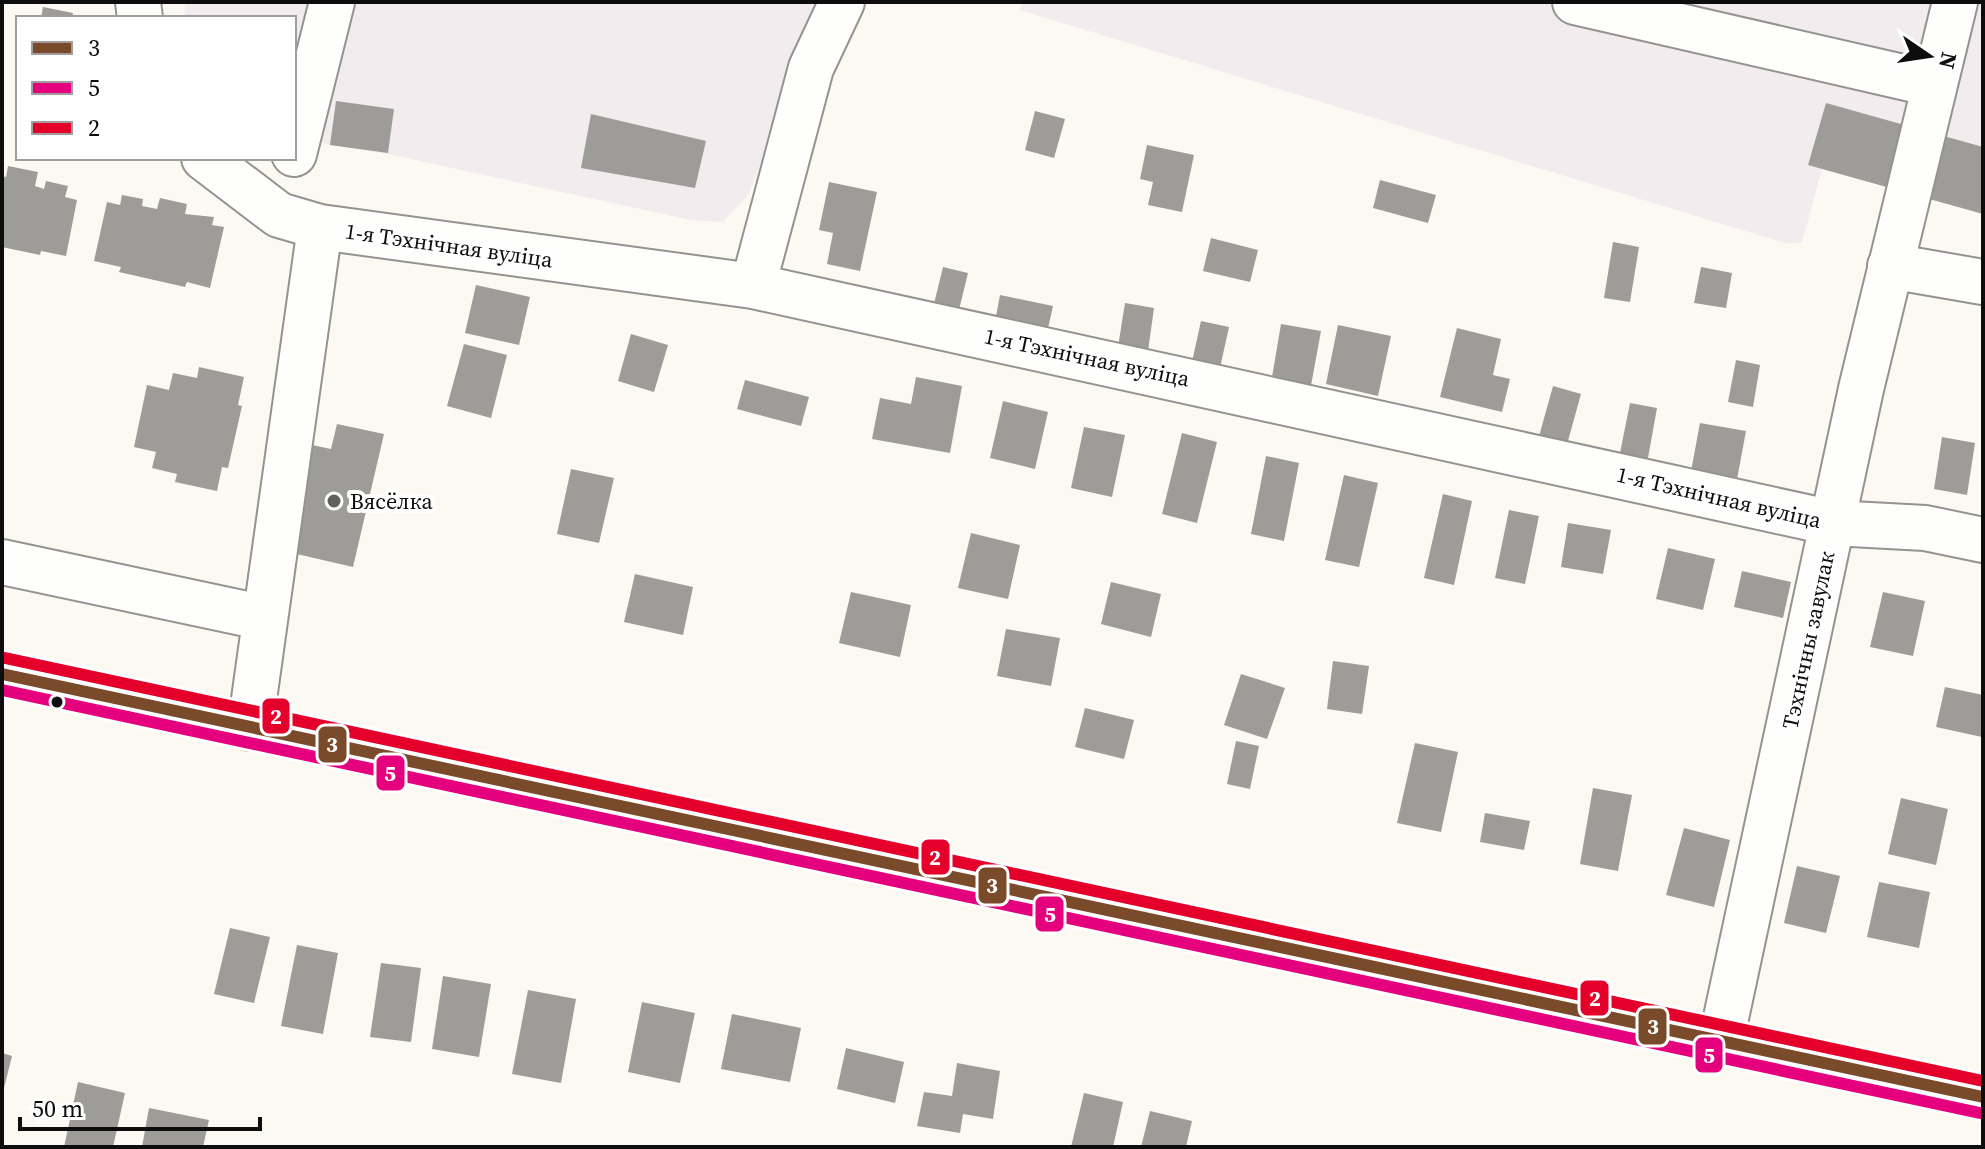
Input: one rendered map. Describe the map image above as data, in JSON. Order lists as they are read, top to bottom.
{
  "streets": {
    "street": ["1-я Тэхнічная вуліца", "Тэхнічны завулак"]
  },
  "crossings": [
    ["1-я Тэхнічная вуліца", "Тэхнічны завулак"]
  ],
  "places": ["Вясёлка"],
  "lines": ["transit line 2", "transit line 3", "transit line 5"],
  "legend": ["3", "5", "2"],
  "scale_bar": "50 m",
  "north": "right"
}
